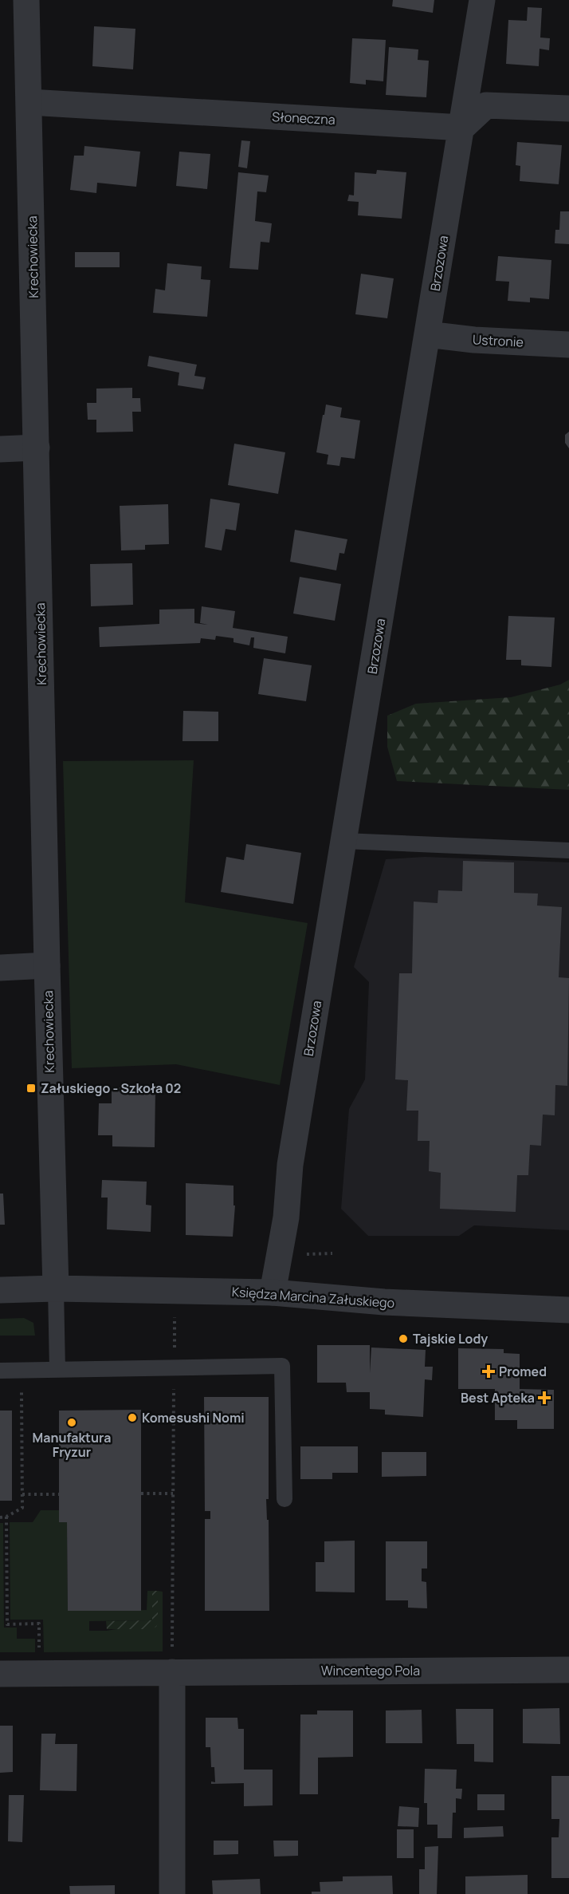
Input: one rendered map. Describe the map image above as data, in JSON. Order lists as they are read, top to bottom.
{
  "streets": {
    "street": [
      "Słoneczna",
      "Krechowiecka",
      "Brzozowa",
      "Ustronie",
      "Księdza Marcina Załuskiego",
      "Wincentego Pola"
    ]
  },
  "crossings": [
    ["Słoneczna", "Krechowiecka"],
    ["Słoneczna", "Brzozowa"],
    ["Krechowiecka", "Księdza Marcina Załuskiego"],
    ["Brzozowa", "Ustronie"],
    ["Brzozowa", "Księdza Marcina Załuskiego"]
  ],
  "places": {
    "transit": ["Załuskiego - Szkoła 02"],
    "other": ["Tajskie Lody", "Komesushi Nomi", "Manufaktura Fryzur"],
    "health": ["Promed", "Best Apteka"]
  }
}
